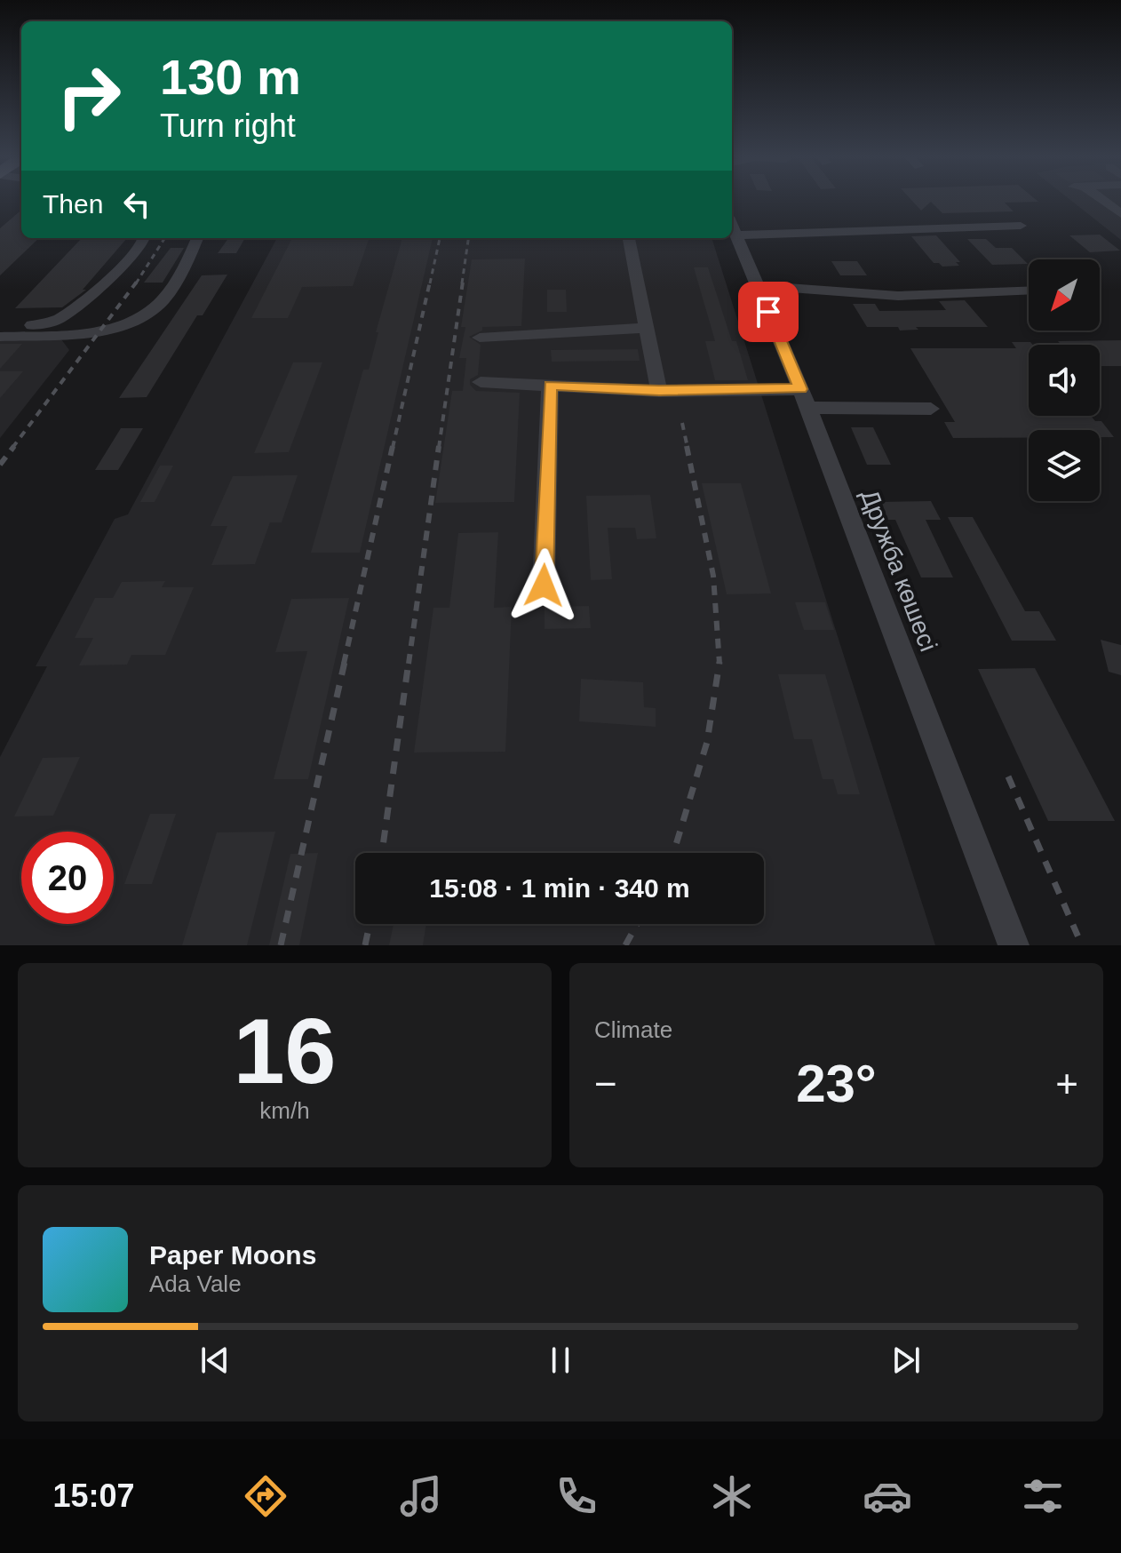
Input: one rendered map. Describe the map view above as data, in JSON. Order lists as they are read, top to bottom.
{
  "streets": {
    "street": ["Дружба көшесі"]
  },
  "north": "bottom left",
  "page": {
    "turn": ["130 m", "Turn right"],
    "then": "Then",
    "limit": "20",
    "trip": "15:08 · 1 min · 340 m",
    "tile": [
      ["16", "km/h"],
      "Climate"
    ],
    "heat": ["−", "23°", "+"],
    "song": ["Paper Moons", "Ada Vale"],
    "tabs": "15:07"
  }
}
